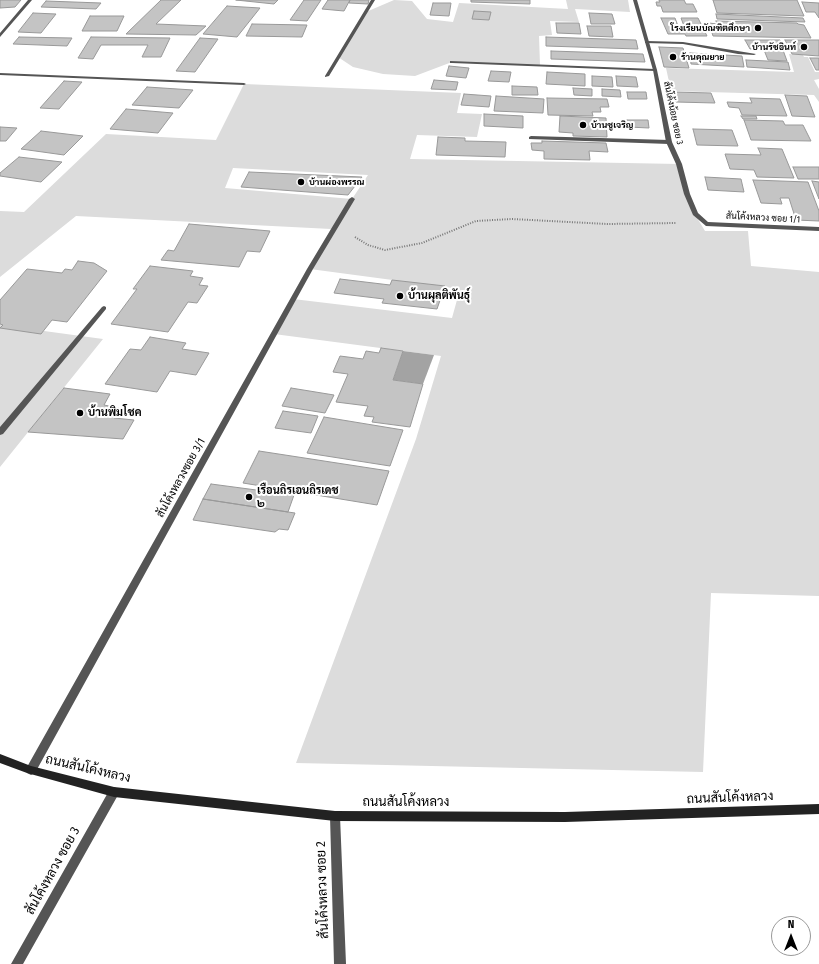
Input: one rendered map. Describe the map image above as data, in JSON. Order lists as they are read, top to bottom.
{
  "streets": {
    "street": [
      "สันโค้งน้อย ซอย 3",
      "สันโค้งหลวง ซอย 1/1",
      "สันโค้งหลวงซอย 3/1",
      "ถนนสันโค้งหลวง",
      "สันโค้งหลวง ซอย 3",
      "สันโค้งหลวง ซอย 2"
    ]
  },
  "crossings": [
    ["สันโค้งน้อย ซอย 3", "สันโค้งหลวง ซอย 1/1"],
    ["สันโค้งหลวงซอย 3/1", "ถนนสันโค้งหลวง"],
    ["ถนนสันโค้งหลวง", "สันโค้งหลวง ซอย 3"],
    ["ถนนสันโค้งหลวง", "สันโค้งหลวง ซอย 2"]
  ],
  "places": [
    "โรงเรียนบัณฑิตศึกษา",
    "บ้านรัชอินท์",
    "ร้านคุณยาย",
    "บ้านชูเจริญ",
    "บ้านผ่องพรรณ",
    "บ้านผุลติพันธ์ุ",
    "บ้านพิมโชค",
    "เรือนถิรเอนถิรเดช ๒"
  ],
  "north": "top"
}
